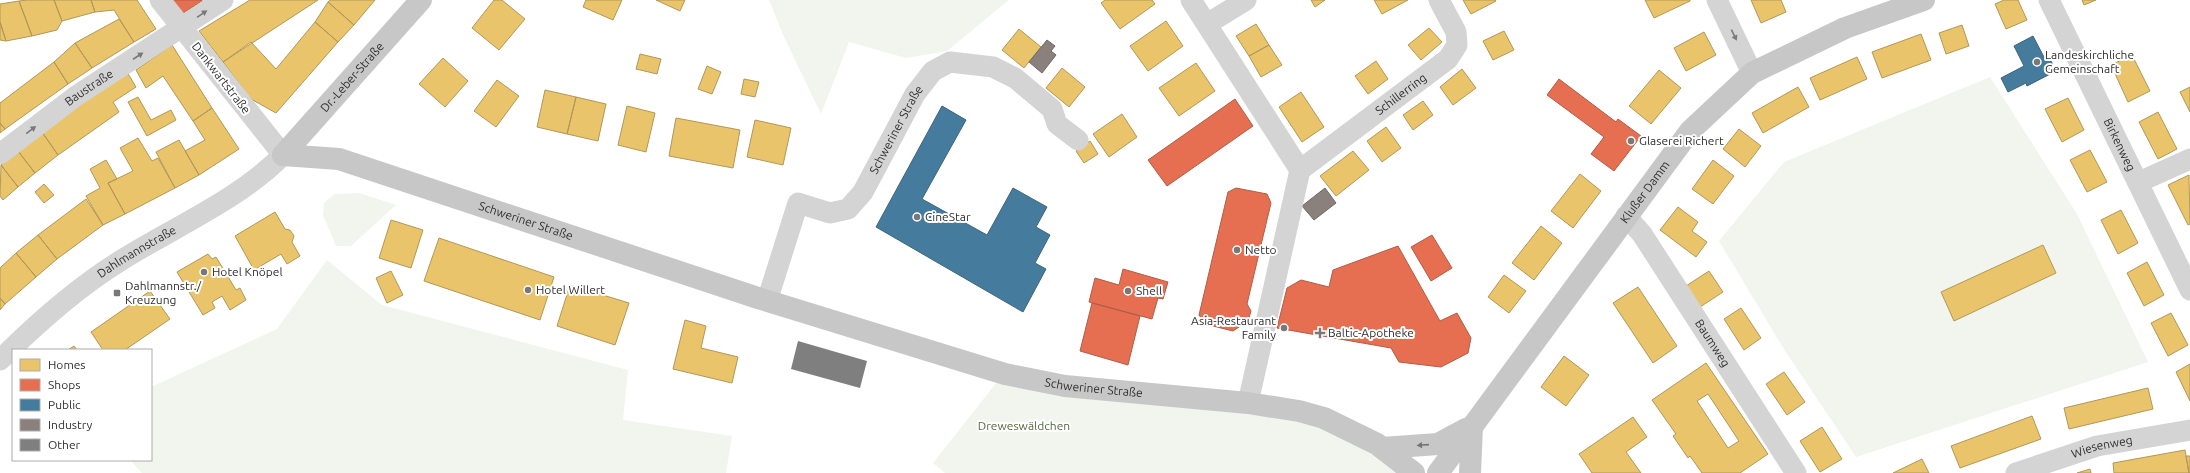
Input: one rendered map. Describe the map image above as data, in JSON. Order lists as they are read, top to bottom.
{
  "streets": {
    "main road": ["Dr.-Leber-Straße", "Schweriner Straße", "Klußer Damm"],
    "street": [
      "Dankwartstraße",
      "Baustraße",
      "Schillerring",
      "Birkenweg",
      "Dahlmannstraße",
      "Baumweg",
      "Wiesenweg"
    ]
  },
  "crossings": [
    ["Dr.-Leber-Straße", "Dankwartstraße"],
    ["Dr.-Leber-Straße", "Schweriner Straße"],
    ["Dr.-Leber-Straße", "Dahlmannstraße"],
    ["Dankwartstraße", "Baustraße"],
    ["Dankwartstraße", "Schweriner Straße"],
    ["Dankwartstraße", "Dahlmannstraße"],
    ["Schweriner Straße", "Dahlmannstraße"],
    ["Klußer Damm", "Baumweg"]
  ],
  "one_way": ["Baustraße"],
  "parks": ["Dreweswäldchen"],
  "places": {
    "other": [
      "Landeskirchliche Gemeinschaft",
      "Glaserei Richert",
      "CineStar",
      "Netto",
      "Hotel Knöpel",
      "Hotel Willert",
      "Shell",
      "Asia-Restaurant Family"
    ],
    "transit": ["Dahlmannstr./ Kreuzung"],
    "health": ["Baltic-Apotheke"]
  },
  "legend": [
    "Homes",
    "Shops",
    "Public",
    "Industry",
    "Other"
  ]
}
